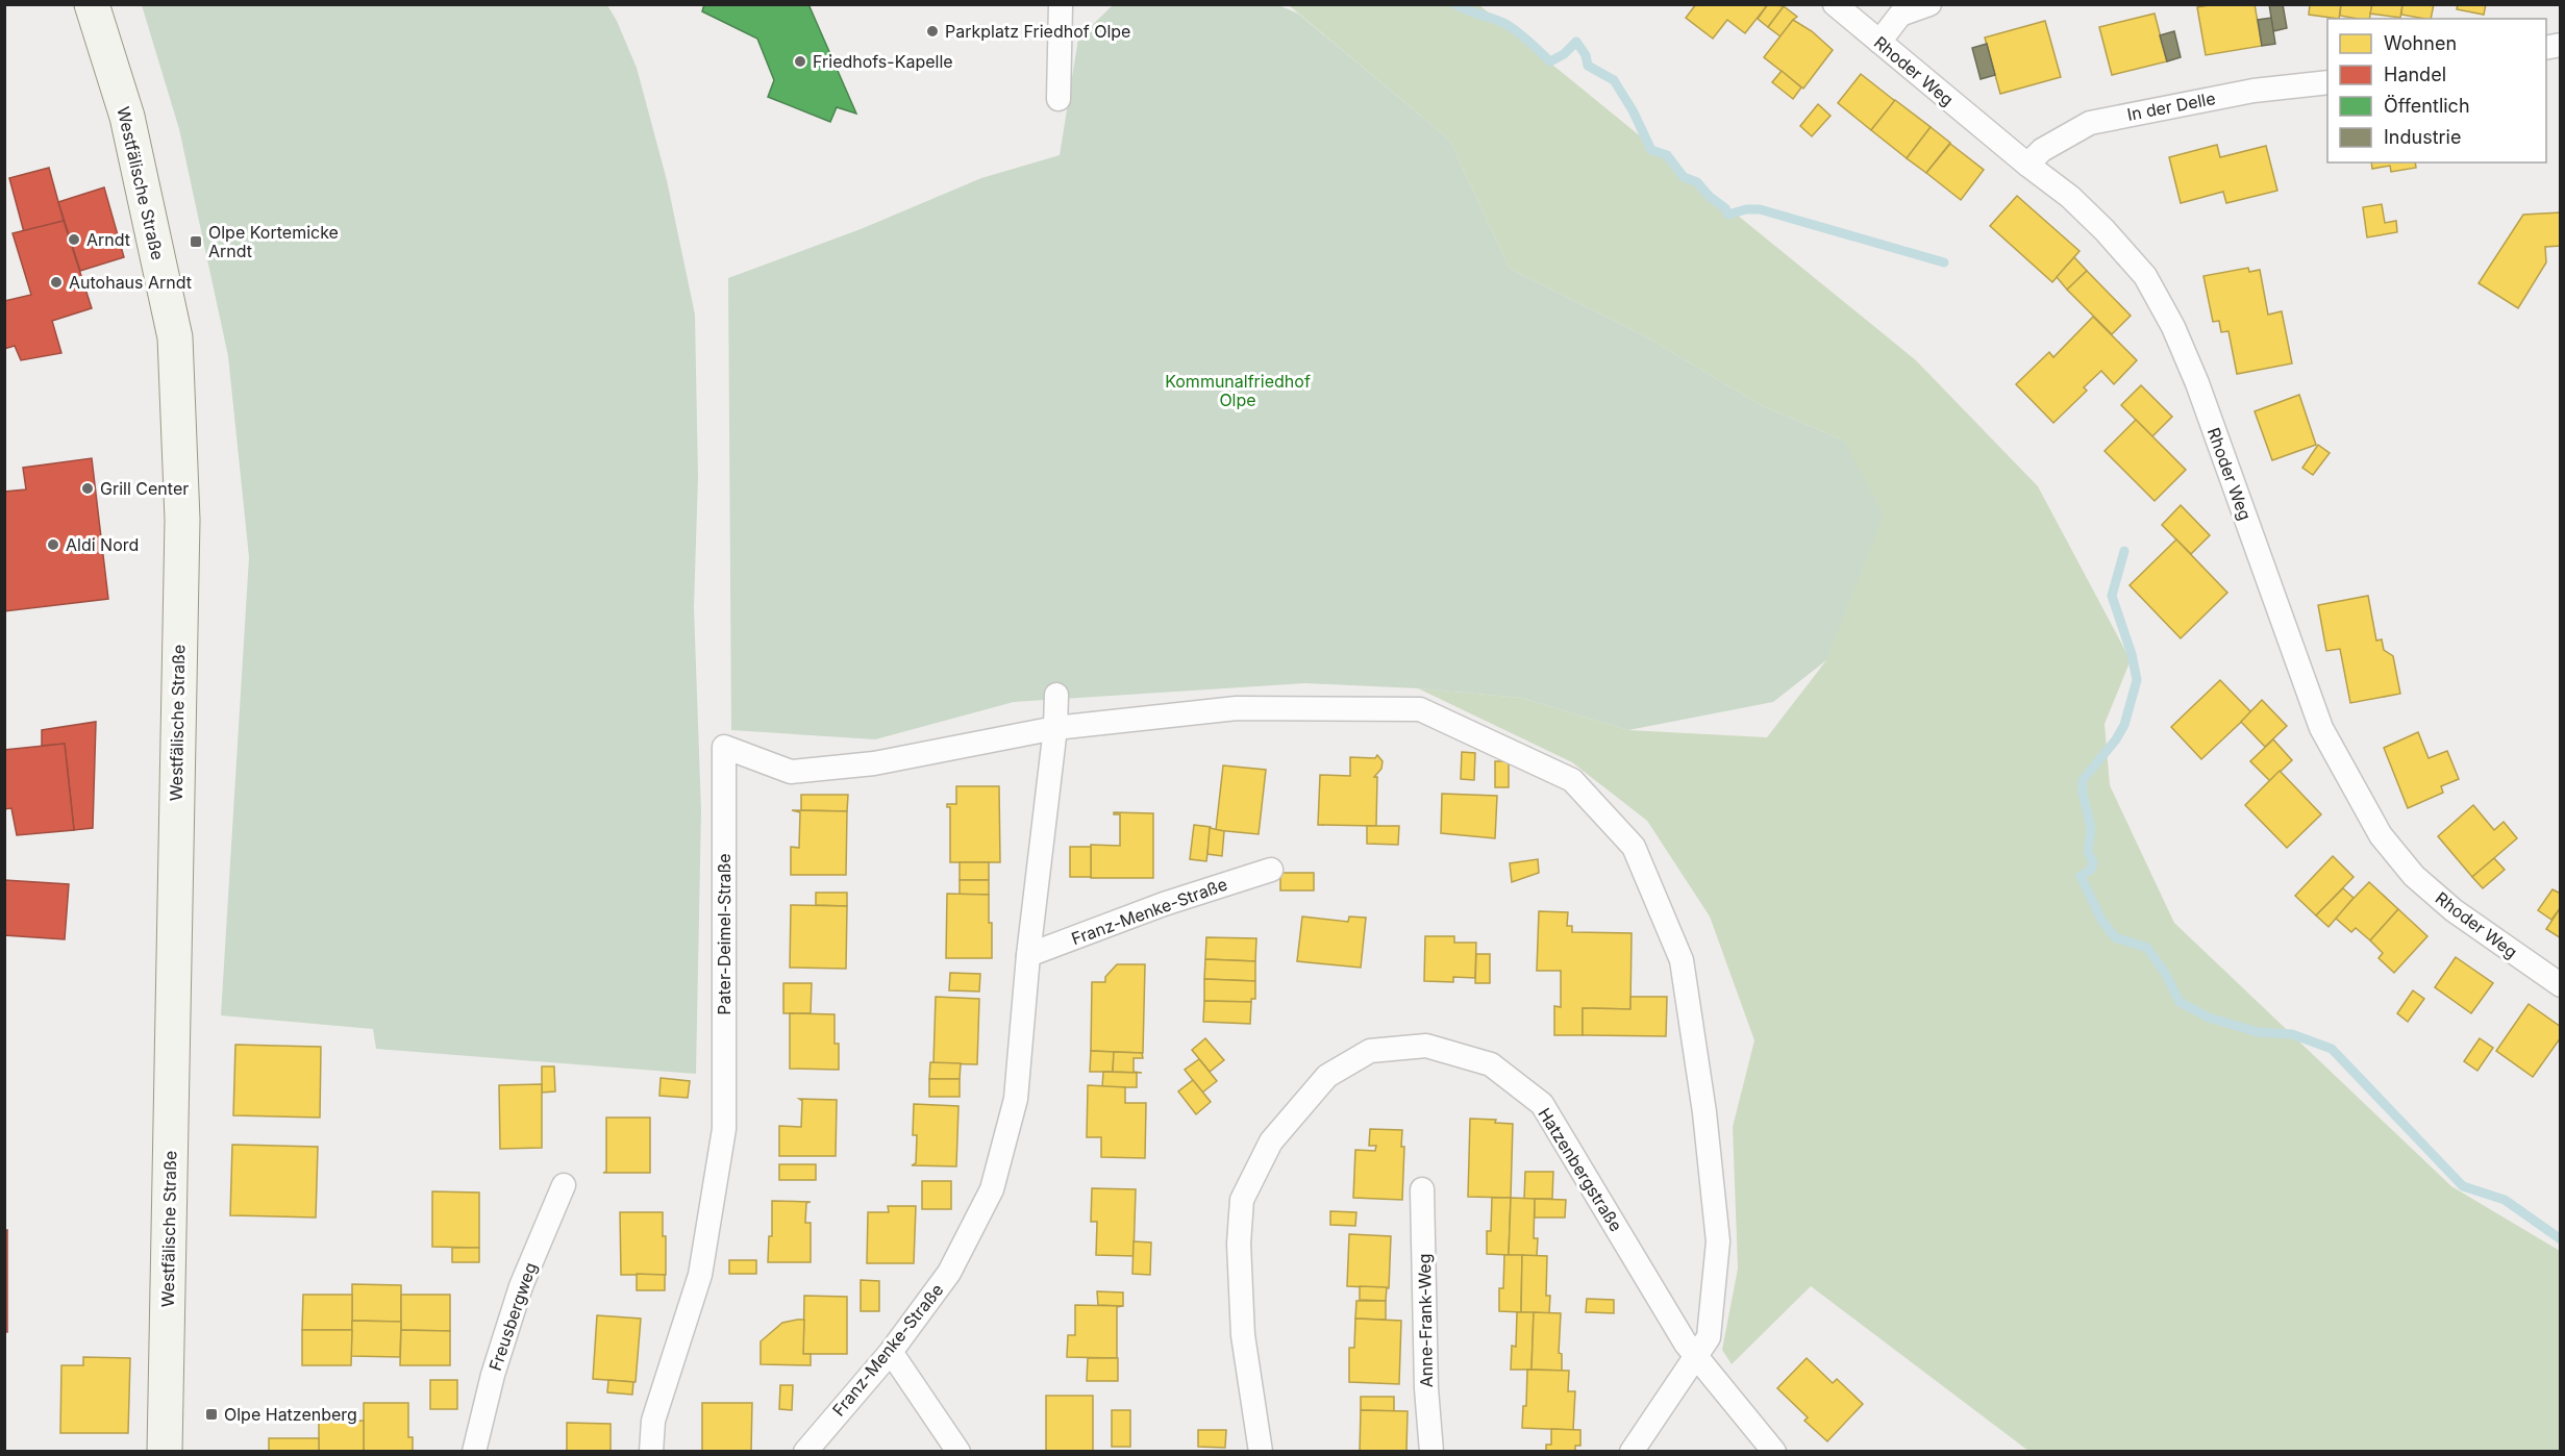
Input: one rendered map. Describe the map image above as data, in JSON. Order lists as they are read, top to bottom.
{
  "streets": {
    "street": [
      "Rhoder Weg",
      "In der Delle",
      "Westfälische Straße",
      "Franz-Menke-Straße",
      "Pater-Deimel-Straße",
      "Hatzenbergstraße",
      "Freusbergweg",
      "Anne-Frank-Weg"
    ]
  },
  "crossings": [
    ["Rhoder Weg", "In der Delle"],
    ["Franz-Menke-Straße", "Pater-Deimel-Straße"]
  ],
  "parks": ["Kommunalfriedhof Olpe"],
  "places": {
    "other": [
      "Parkplatz Friedhof Olpe",
      "Friedhofs-Kapelle",
      "Arndt",
      "Autohaus Arndt",
      "Grill Center",
      "Aldi Nord"
    ],
    "transit": ["Olpe Kortemicke Arndt", "Olpe Hatzenberg"]
  },
  "legend": [
    "Wohnen",
    "Handel",
    "Öffentlich",
    "Industrie"
  ]
}
